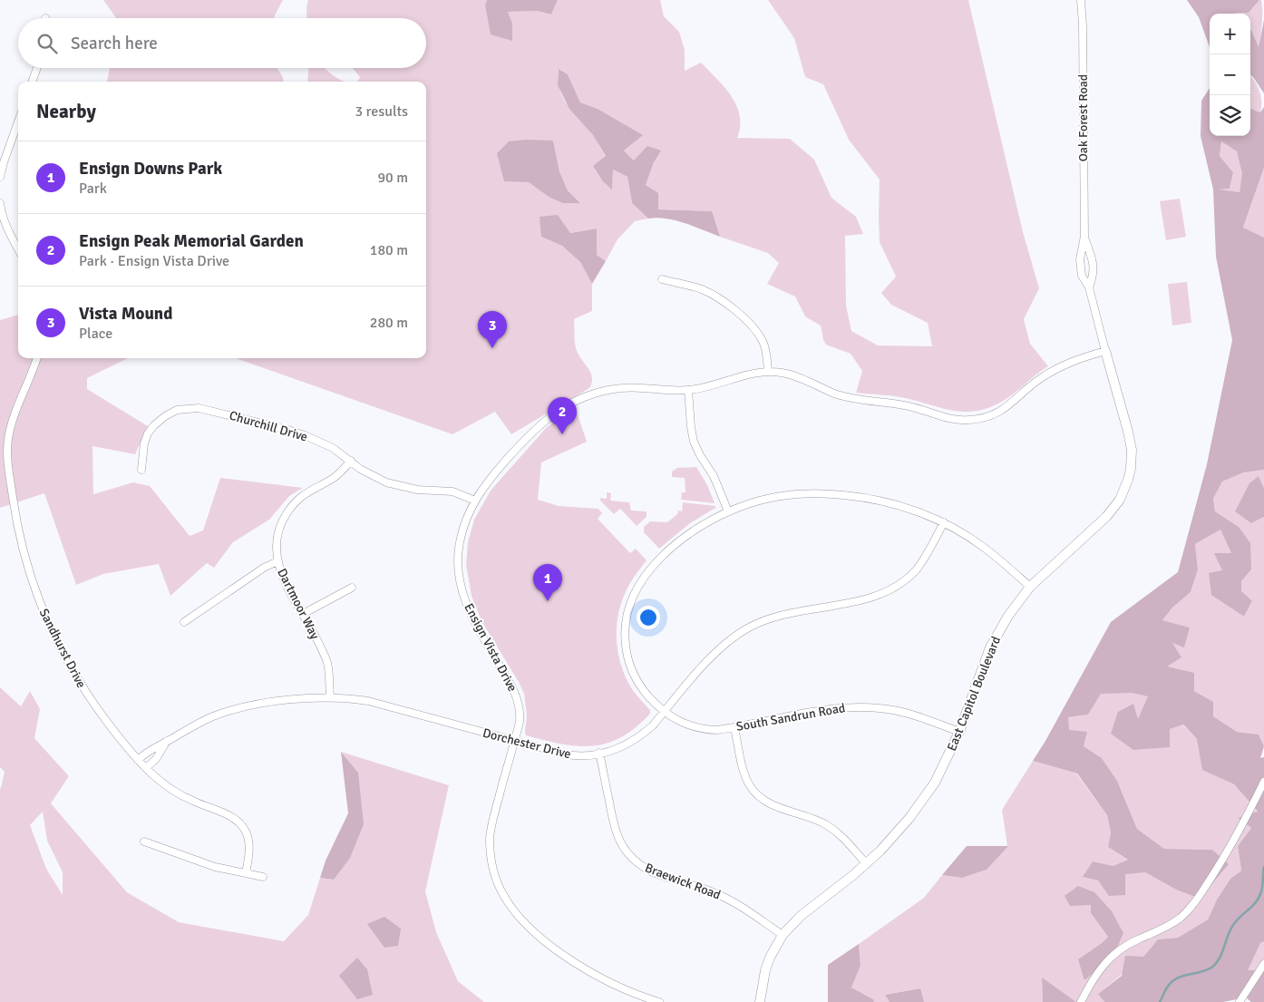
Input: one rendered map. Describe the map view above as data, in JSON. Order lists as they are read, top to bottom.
{
  "streets": {
    "street": [
      "Oak Forest Road",
      "Churchill Drive",
      "Dartmoor Way",
      "Ensign Vista Drive",
      "Sandhurst Drive",
      "East Capitol Boulevard",
      "South Sandrun Road",
      "Dorchester Drive",
      "Braewick Road"
    ]
  },
  "crossings": [
    ["Oak Forest Road", "East Capitol Boulevard"],
    ["Churchill Drive", "Dartmoor Way"],
    ["Churchill Drive", "Ensign Vista Drive"],
    ["Dartmoor Way", "Dorchester Drive"],
    ["Ensign Vista Drive", "East Capitol Boulevard"],
    ["Ensign Vista Drive", "Dorchester Drive"],
    ["Sandhurst Drive", "Dorchester Drive"],
    ["East Capitol Boulevard", "South Sandrun Road"],
    ["East Capitol Boulevard", "Braewick Road"],
    ["South Sandrun Road", "Dorchester Drive"],
    ["Dorchester Drive", "Braewick Road"]
  ],
  "page": {
    "map_buttons": ["+", "−"],
    "search": "Search here",
    "heading": ["Nearby", "3 results"],
    "list": [
      {
        "mark": "1",
        "name": "Ensign Downs Park",
        "note": "Park",
        "value": "90 m"
      },
      {
        "mark": "2",
        "name": "Ensign Peak Memorial Garden",
        "note": "Park · Ensign Vista Drive",
        "value": "180 m"
      },
      {
        "mark": "3",
        "name": "Vista Mound",
        "note": "Place",
        "value": "280 m"
      }
    ],
    "pins": ["3", "2", "1"]
  }
}
